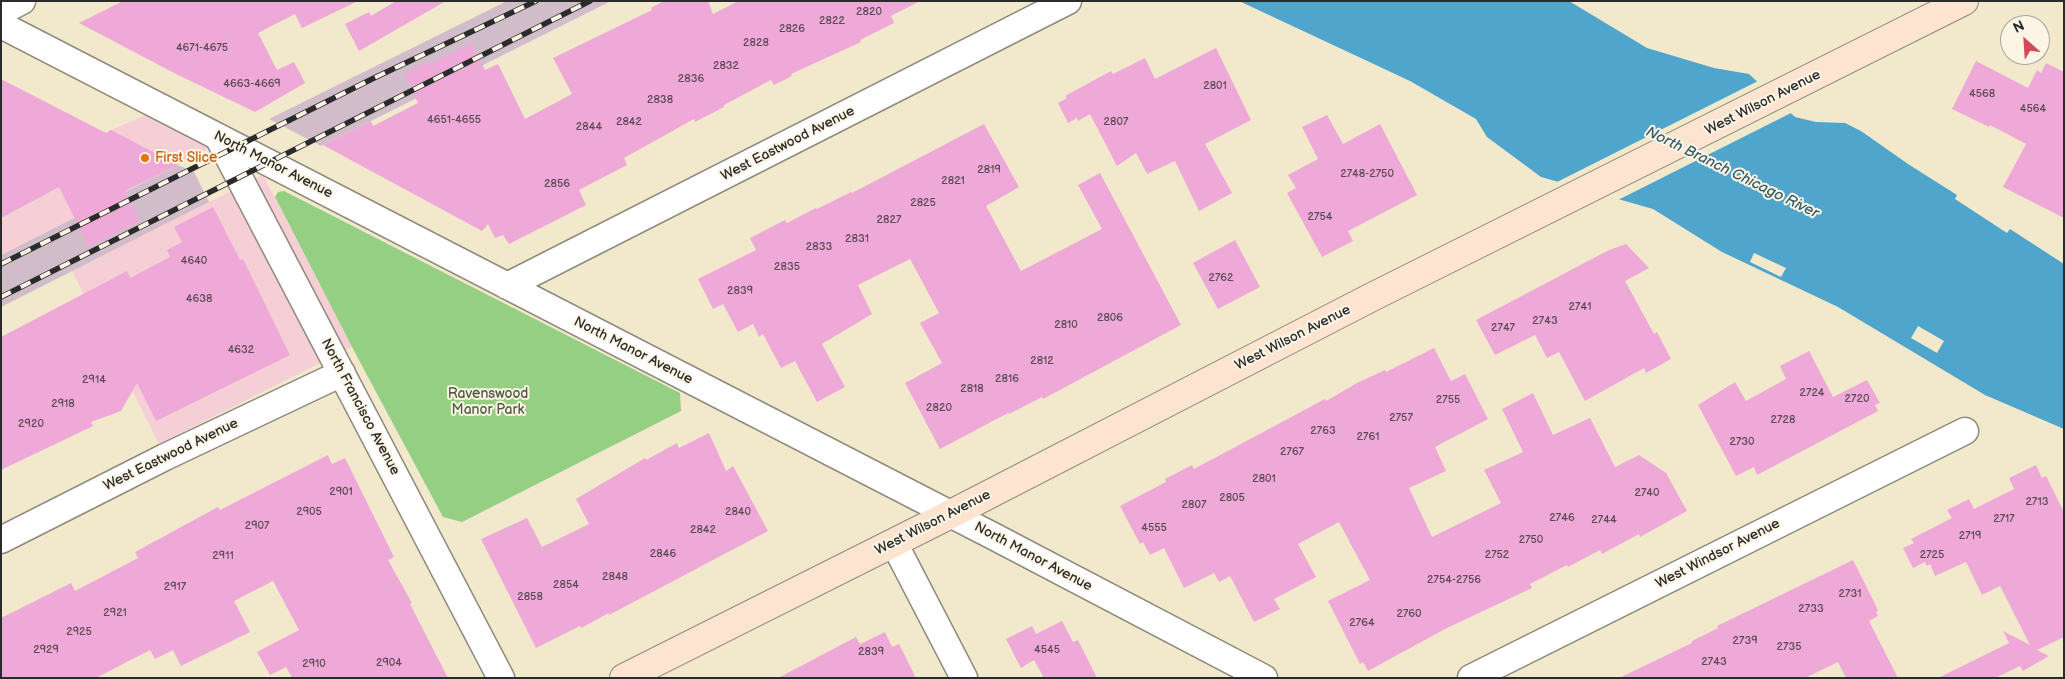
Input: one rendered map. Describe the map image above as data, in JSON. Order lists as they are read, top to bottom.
{
  "streets": {
    "street": [
      "West Wilson Avenue",
      "West Eastwood Avenue",
      "North Manor Avenue",
      "North Francisco Avenue",
      "West Windsor Avenue"
    ]
  },
  "crossings": [
    ["West Wilson Avenue", "North Manor Avenue"],
    ["West Eastwood Avenue", "North Manor Avenue"],
    ["West Eastwood Avenue", "North Francisco Avenue"],
    ["North Manor Avenue", "North Francisco Avenue"]
  ],
  "water": ["North Branch Chicago River"],
  "parks": ["Ravenswood Manor Park"],
  "places": ["First Slice"],
  "house_numbers": [
    "2820",
    "2822",
    "2826",
    "2828",
    "4671-4675",
    "2832",
    "2836",
    "4663-4669",
    "2801",
    "4568",
    "2838",
    "4564",
    "4651-4655",
    "2842",
    "2807",
    "2844",
    "2819",
    "2748-2750",
    "2821",
    "2856",
    "2825",
    "2754",
    "2827",
    "2831",
    "2833",
    "4640",
    "2835",
    "2762",
    "2839",
    "4638",
    "2741",
    "2806",
    "2743",
    "2810",
    "2747",
    "4632",
    "2812",
    "2816",
    "2914",
    "2818",
    "2724",
    "2720",
    "2755",
    "2918",
    "2820",
    "2757",
    "2728",
    "2920",
    "2763",
    "2761",
    "2730",
    "2767",
    "2801",
    "2901",
    "2740",
    "2805",
    "2713",
    "2807",
    "2905",
    "2840",
    "2746",
    "2717",
    "2744",
    "2907",
    "4555",
    "2842",
    "2719",
    "2750",
    "2846",
    "2752",
    "2725",
    "2911",
    "2848",
    "2754-2756",
    "2854",
    "2917",
    "2731",
    "2858",
    "2733",
    "2921",
    "2760",
    "2764",
    "2925",
    "2739",
    "2735",
    "2929",
    "4545",
    "2839",
    "2743",
    "2904",
    "2910"
  ],
  "north": "top left"
}
